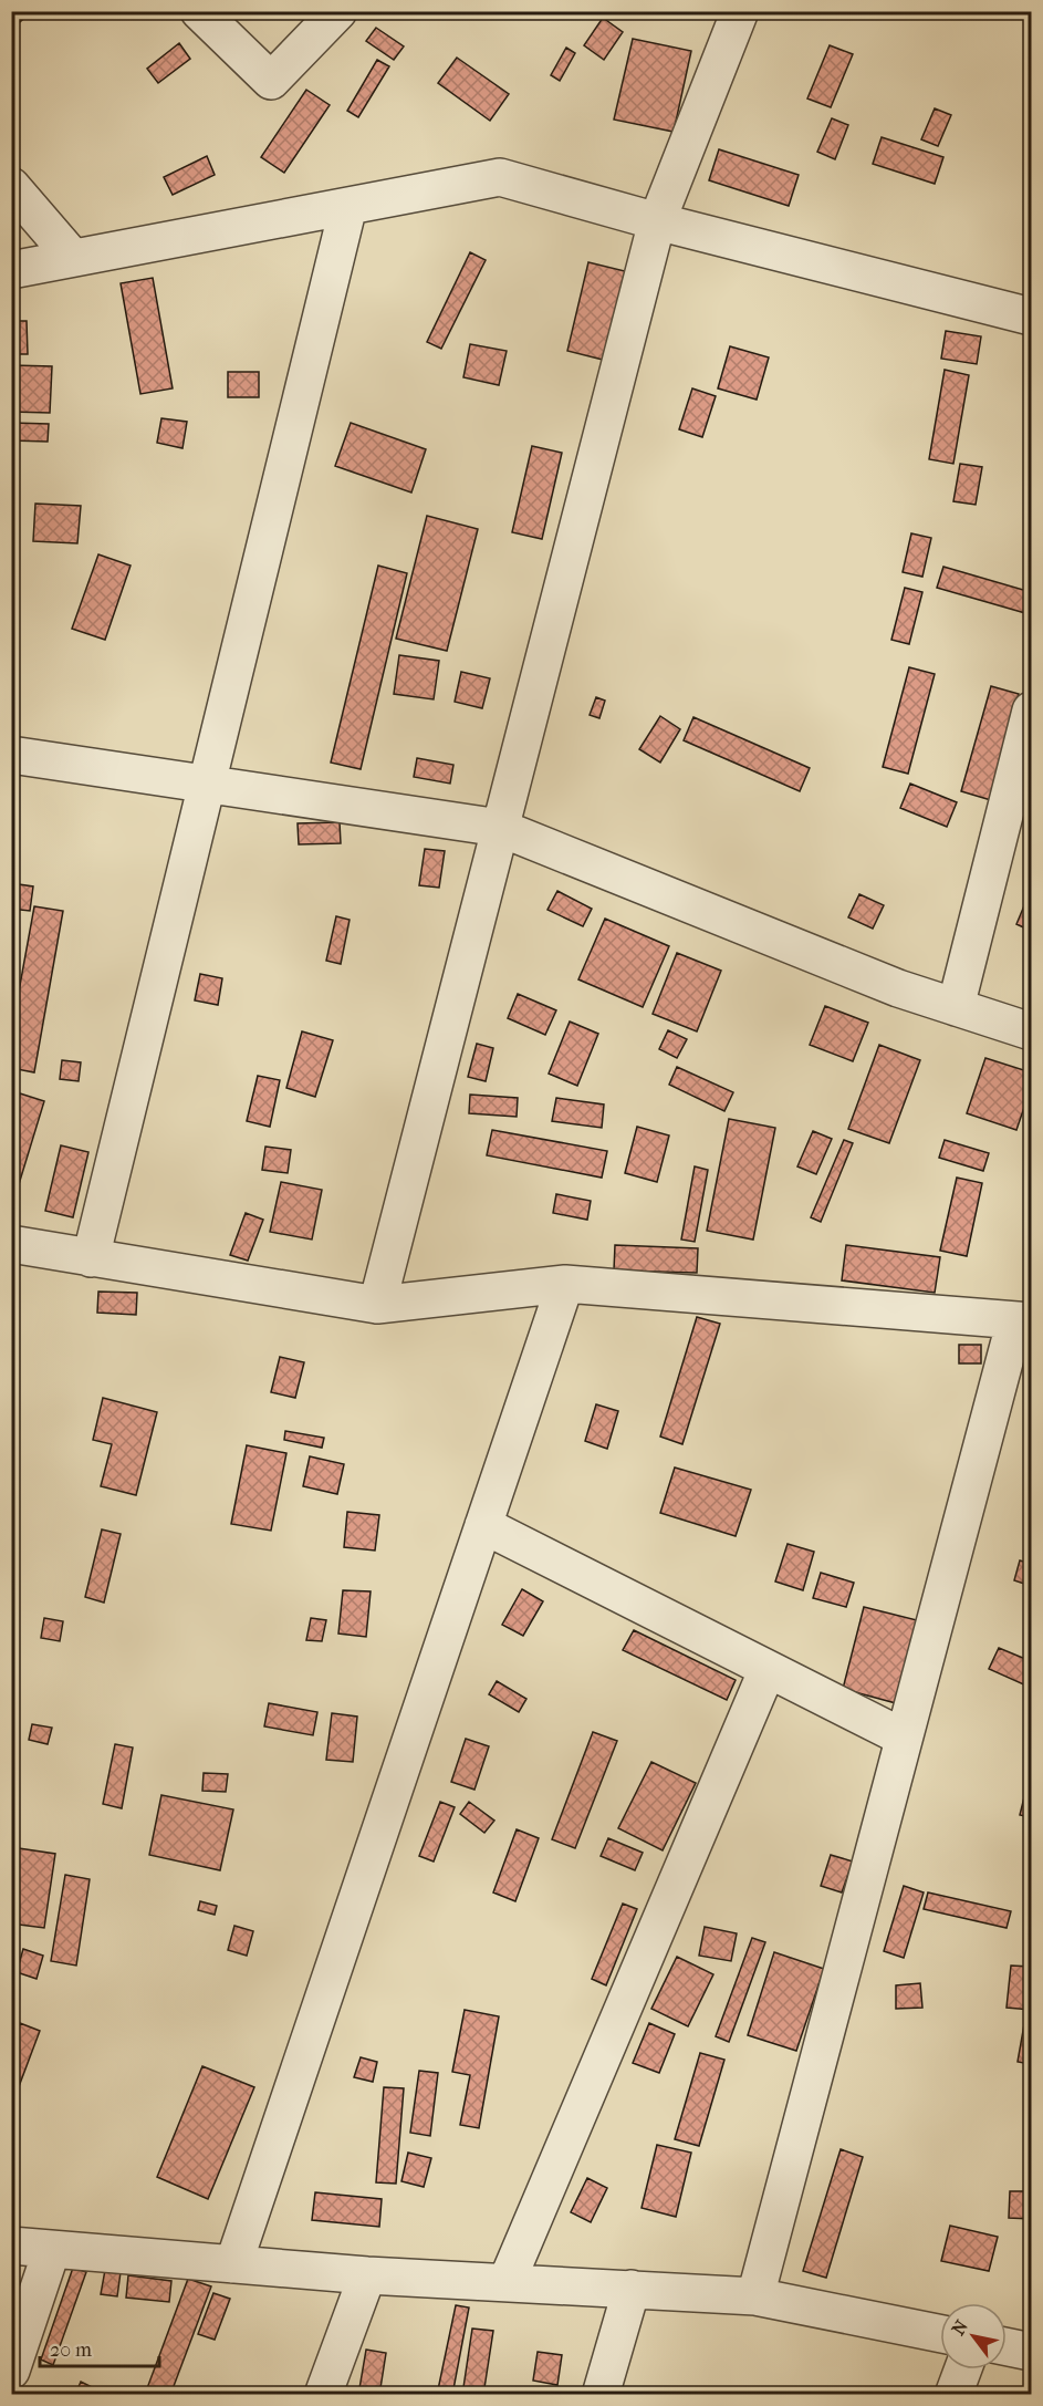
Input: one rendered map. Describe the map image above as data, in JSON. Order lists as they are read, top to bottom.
{
  "scale_bar": "20 m",
  "north": "top left"
}
